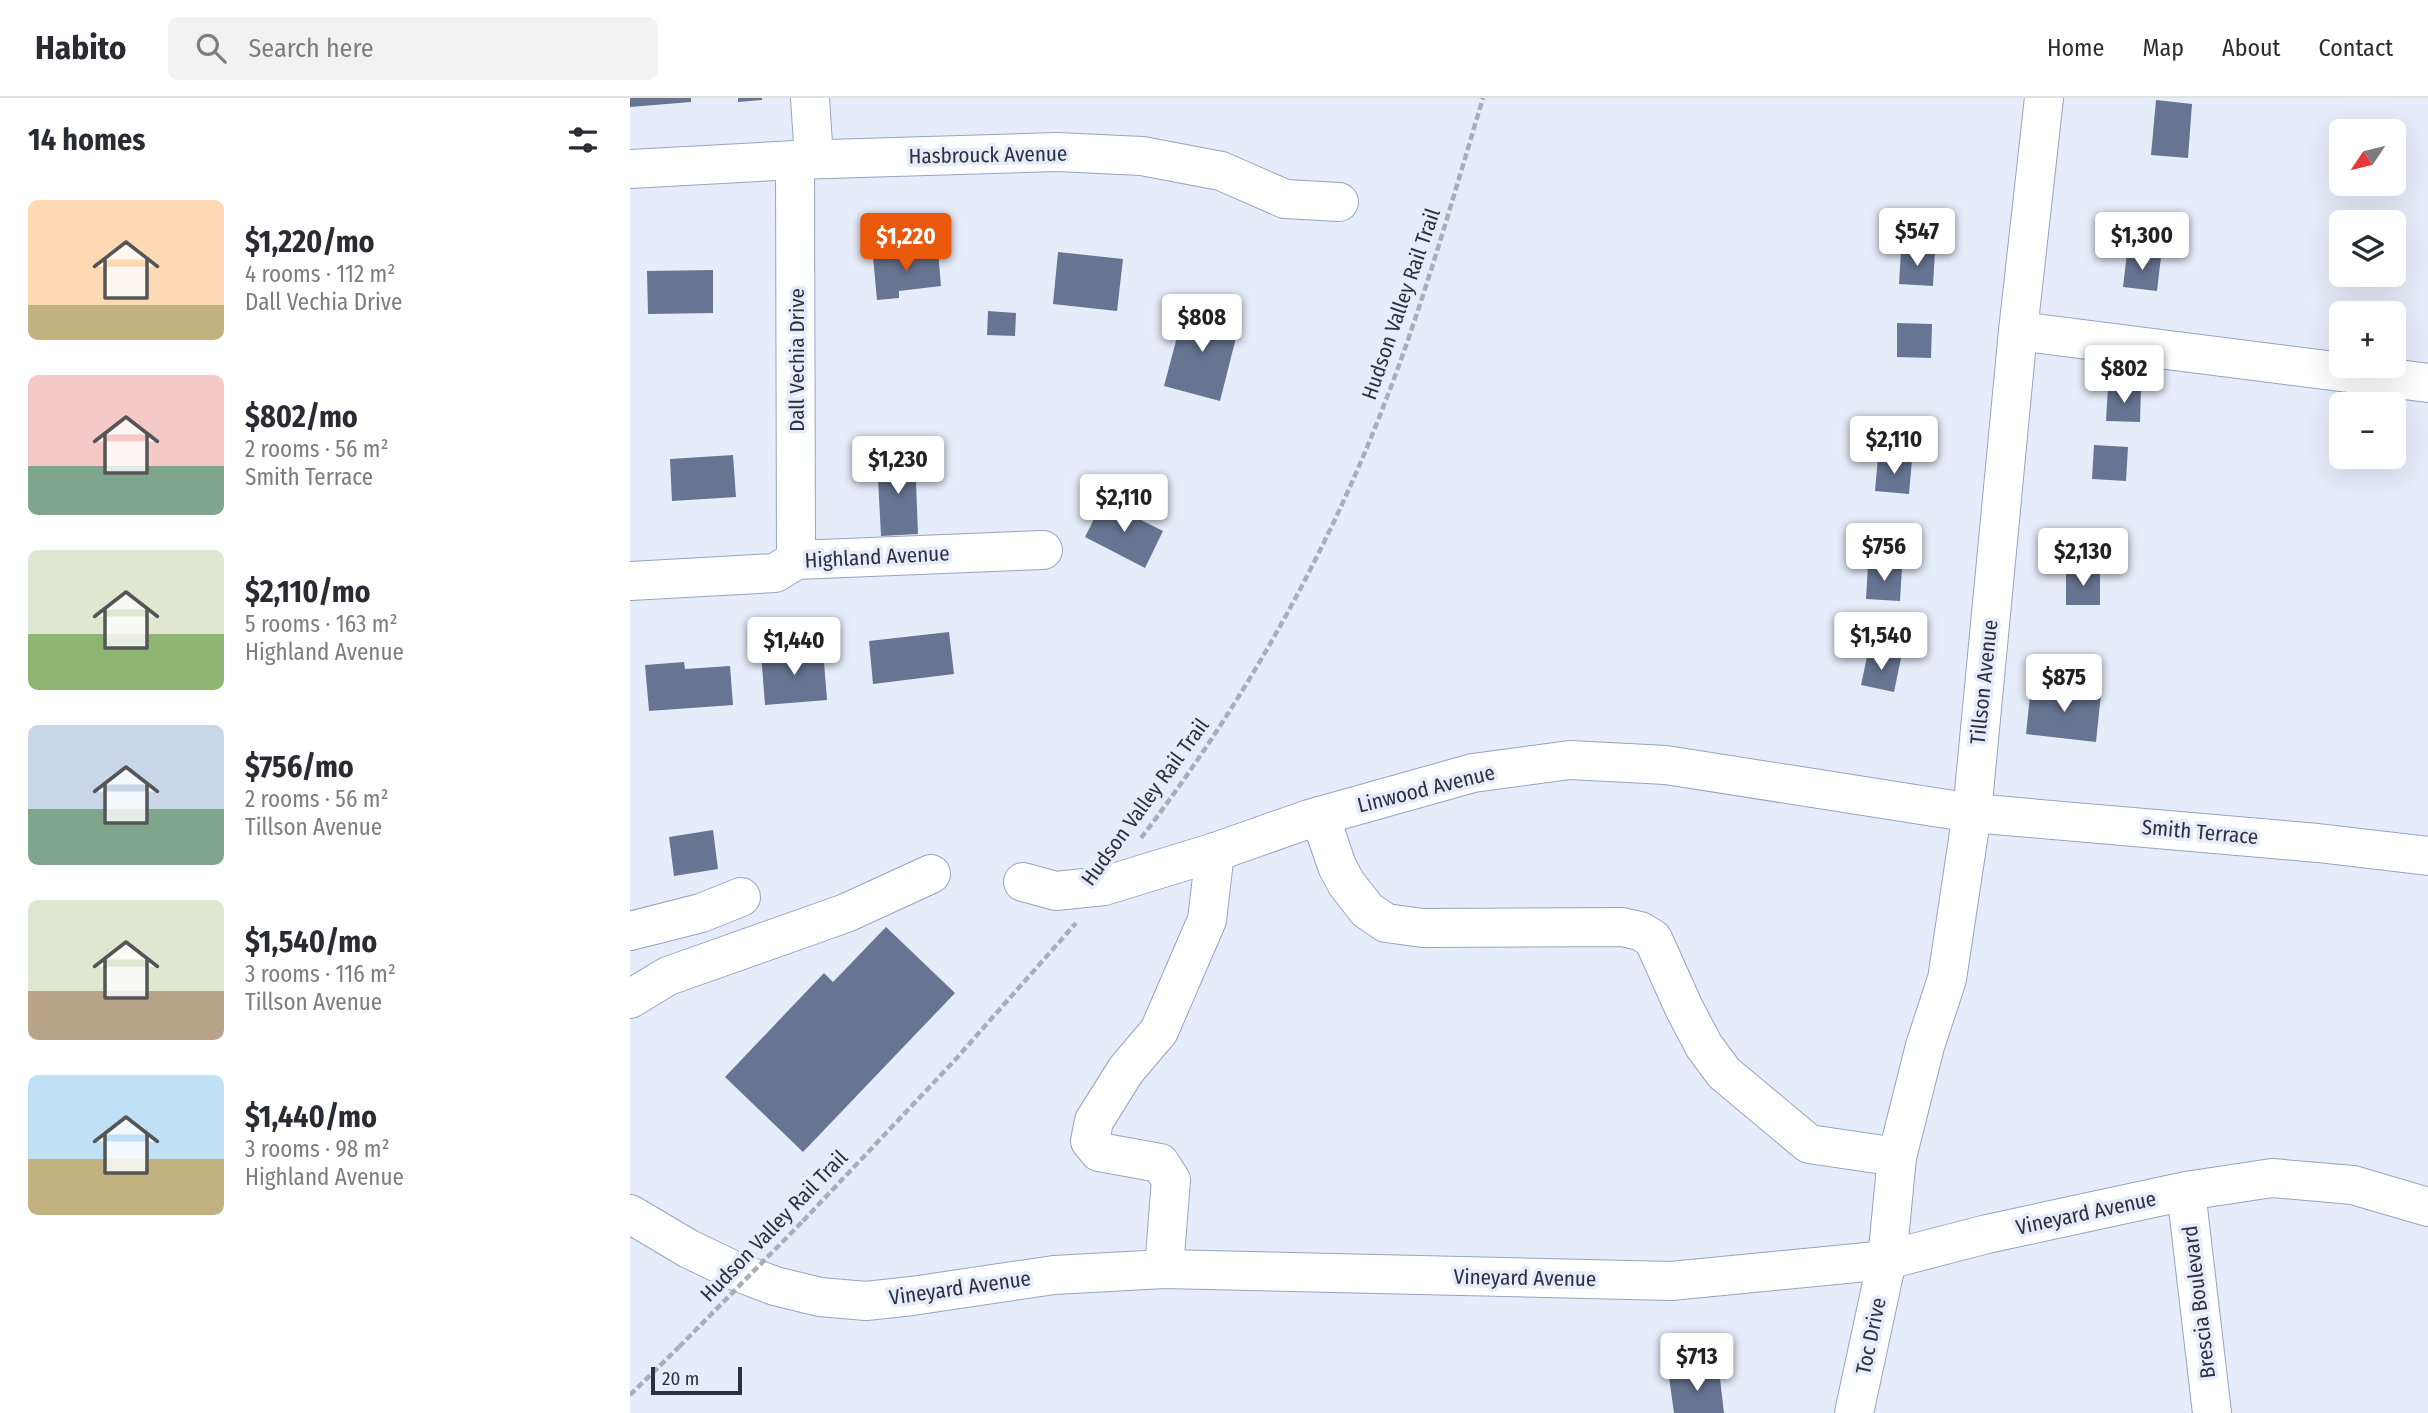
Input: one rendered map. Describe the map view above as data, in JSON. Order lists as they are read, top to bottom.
{
  "streets": {
    "street": [
      "Hasbrouck Avenue",
      "Dall Vechia Drive",
      "Highland Avenue",
      "Tillson Avenue",
      "Linwood Avenue",
      "Smith Terrace",
      "Vineyard Avenue",
      "Brescia Boulevard",
      "Toc Drive"
    ],
    "path": ["Hudson Valley Rail Trail"]
  },
  "crossings": [
    ["Hasbrouck Avenue", "Dall Vechia Drive"],
    ["Hudson Valley Rail Trail", "Linwood Avenue"],
    ["Dall Vechia Drive", "Highland Avenue"],
    ["Tillson Avenue", "Linwood Avenue"],
    ["Tillson Avenue", "Smith Terrace"],
    ["Tillson Avenue", "Vineyard Avenue"],
    ["Tillson Avenue", "Toc Drive"],
    ["Linwood Avenue", "Smith Terrace"],
    ["Vineyard Avenue", "Brescia Boulevard"],
    ["Vineyard Avenue", "Toc Drive"]
  ],
  "scale_bar": "20 m",
  "north": "bottom left",
  "page": {
    "header": "Habito",
    "search": "Search here",
    "nav": [
      "Home",
      "Map",
      "About",
      "Contact"
    ],
    "heading": "14 homes",
    "map_buttons": ["+", "−"],
    "list": [
      {
        "name": "$1,220/mo",
        "note": "4 rooms · 112 m² · Dall Vechia Drive"
      },
      {
        "name": "$802/mo",
        "note": "2 rooms · 56 m² · Smith Terrace"
      },
      {
        "name": "$2,110/mo",
        "note": "5 rooms · 163 m² · Highland Avenue"
      },
      {
        "name": "$756/mo",
        "note": "2 rooms · 56 m² · Tillson Avenue"
      },
      {
        "name": "$1,540/mo",
        "note": "3 rooms · 116 m² · Tillson Avenue"
      },
      {
        "name": "$1,440/mo",
        "note": "3 rooms · 98 m² · Highland Avenue"
      }
    ],
    "price": [
      "$547",
      "$1,300",
      "$1,220",
      "$808",
      "$802",
      "$2,110",
      "$1,230",
      "$2,110",
      "$756",
      "$2,130",
      "$1,540",
      "$1,440",
      "$875",
      "$713"
    ],
    "scale": "20 m"
  }
}
